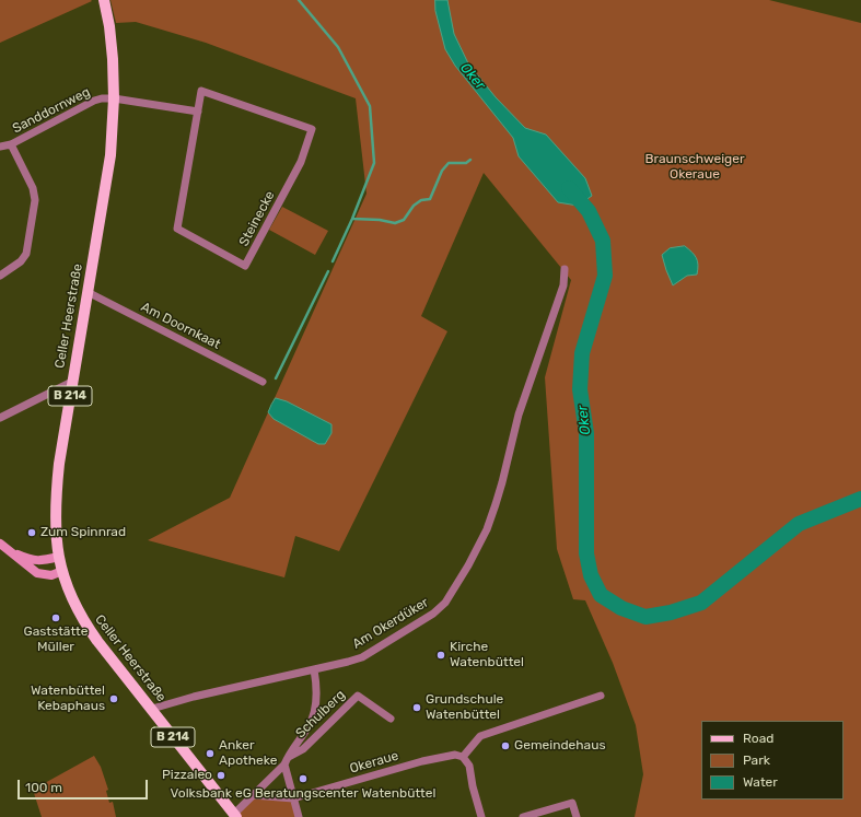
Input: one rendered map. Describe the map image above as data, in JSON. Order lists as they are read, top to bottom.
{
  "streets": {
    "main road": ["Celler Heerstraße", "B 214"],
    "street": [
      "Sanddornweg",
      "Steinecke",
      "Am Doornkaat",
      "Am Okerdüker",
      "Schulberg",
      "Okeraue"
    ]
  },
  "crossings": [
    ["Sanddornweg", "Celler Heerstraße"],
    ["Celler Heerstraße", "Am Doornkaat"],
    ["Celler Heerstraße", "Am Okerdüker"],
    ["Am Okerdüker", "Schulberg"]
  ],
  "water": ["Oker"],
  "parks": ["Braunschweiger Okeraue"],
  "places": [
    "Zum Spinnrad",
    "Gaststätte Müller",
    "Kirche Watenbüttel",
    "Watenbüttel Kebaphaus",
    "Grundschule Watenbüttel",
    "Gemeindehaus",
    "Anker Apotheke",
    "Pizzaleo",
    "Volksbank eG Beratungscenter Watenbüttel"
  ],
  "legend": ["Road", "Park", "Water"],
  "scale_bar": "100 m"
}
